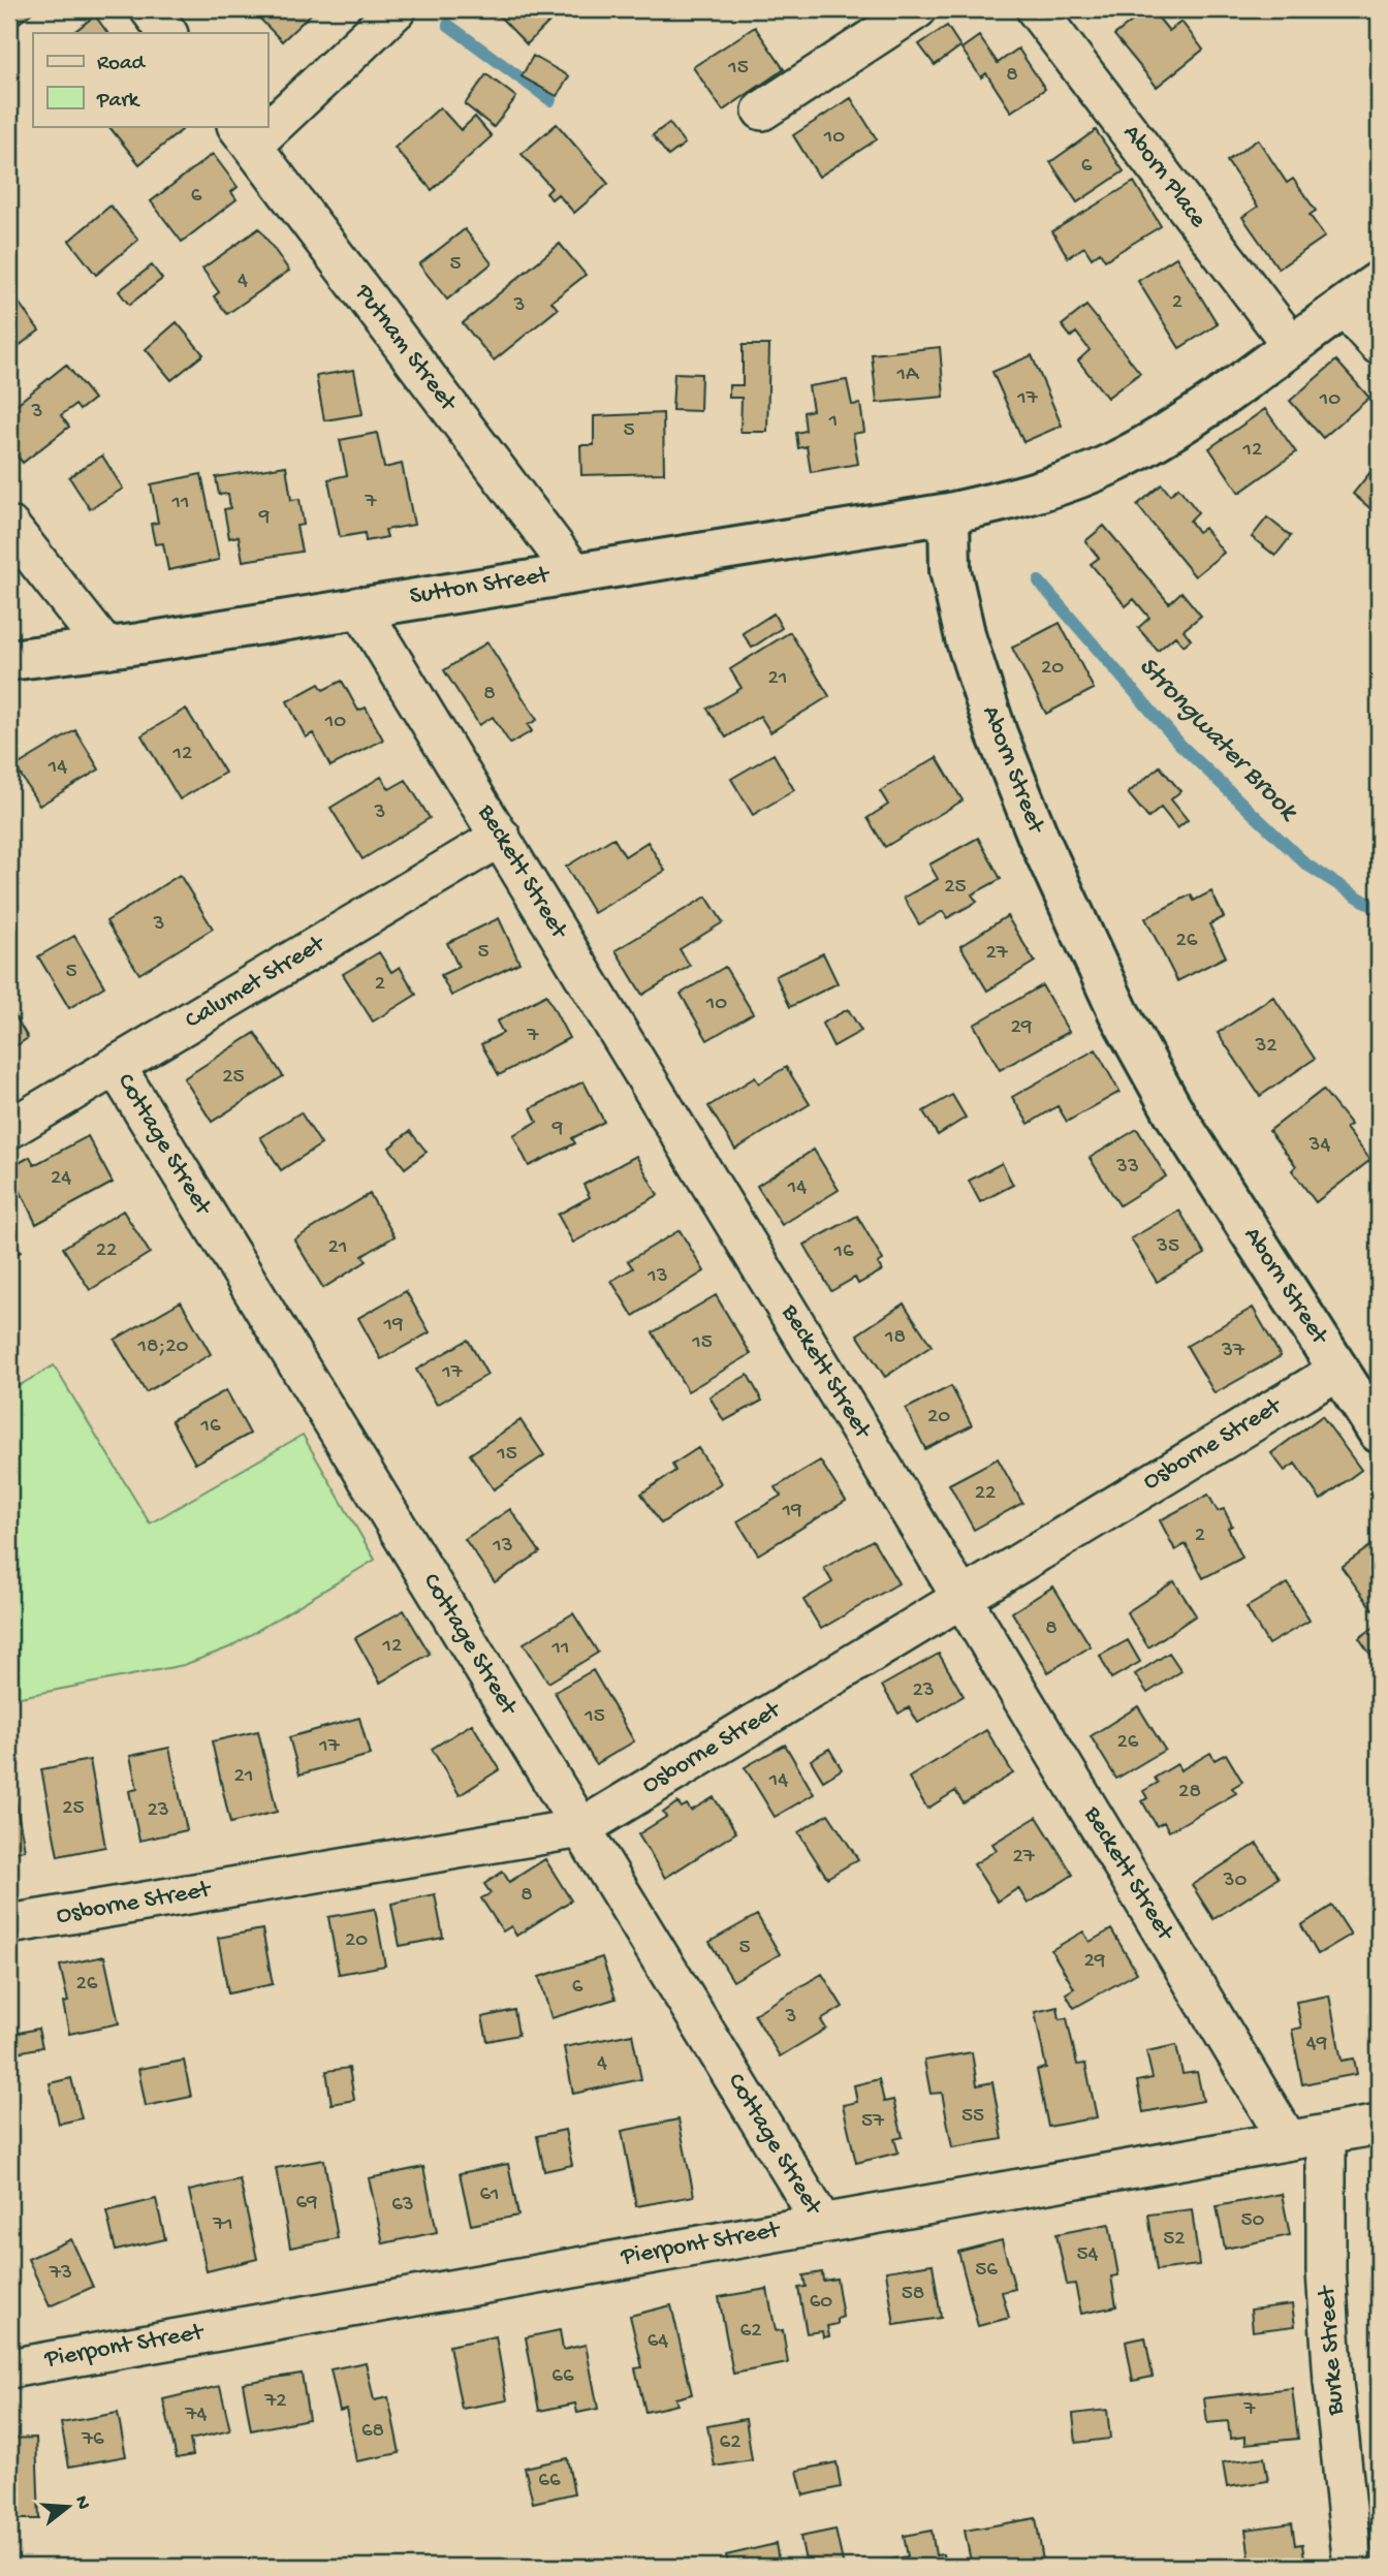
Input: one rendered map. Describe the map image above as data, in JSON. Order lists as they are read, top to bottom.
{
  "streets": {
    "street": [
      "Aborn Place",
      "Putnam Street",
      "Sutton Street",
      "Aborn Street",
      "Beckett Street",
      "Calumet Street",
      "Cottage Street",
      "Osborne Street",
      "Pierpont Street",
      "Burke Street"
    ]
  },
  "crossings": [
    ["Putnam Street", "Sutton Street"],
    ["Sutton Street", "Aborn Street"],
    ["Sutton Street", "Beckett Street"],
    ["Aborn Street", "Osborne Street"],
    ["Beckett Street", "Calumet Street"],
    ["Beckett Street", "Osborne Street"],
    ["Beckett Street", "Pierpont Street"],
    ["Calumet Street", "Cottage Street"],
    ["Cottage Street", "Osborne Street"],
    ["Cottage Street", "Pierpont Street"],
    ["Pierpont Street", "Burke Street"]
  ],
  "water": ["Strongwater Brook"],
  "house_numbers": [
    "15",
    "8",
    "10",
    "6",
    "6",
    "5",
    "4",
    "2",
    "3",
    "1A",
    "17",
    "10",
    "3",
    "1",
    "5",
    "12",
    "7",
    "11",
    "9",
    "20",
    "21",
    "8",
    "10",
    "12",
    "14",
    "3",
    "25",
    "3",
    "26",
    "5",
    "27",
    "5",
    "2",
    "10",
    "29",
    "7",
    "32",
    "25",
    "9",
    "34",
    "33",
    "24",
    "14",
    "35",
    "21",
    "22",
    "16",
    "13",
    "19",
    "18",
    "15",
    "18;20",
    "37",
    "17",
    "20",
    "16",
    "15",
    "22",
    "19",
    "2",
    "13",
    "8",
    "12",
    "11",
    "23",
    "15",
    "26",
    "17",
    "21",
    "14",
    "28",
    "25",
    "23",
    "27",
    "30",
    "8",
    "20",
    "5",
    "29",
    "26",
    "6",
    "3",
    "49",
    "4",
    "55",
    "57",
    "61",
    "69",
    "63",
    "50",
    "71",
    "52",
    "54",
    "56",
    "73",
    "58",
    "60",
    "62",
    "64",
    "66",
    "72",
    "7",
    "74",
    "68",
    "76",
    "62",
    "66"
  ],
  "legend": ["Road", "Park"],
  "north": "right"
}
